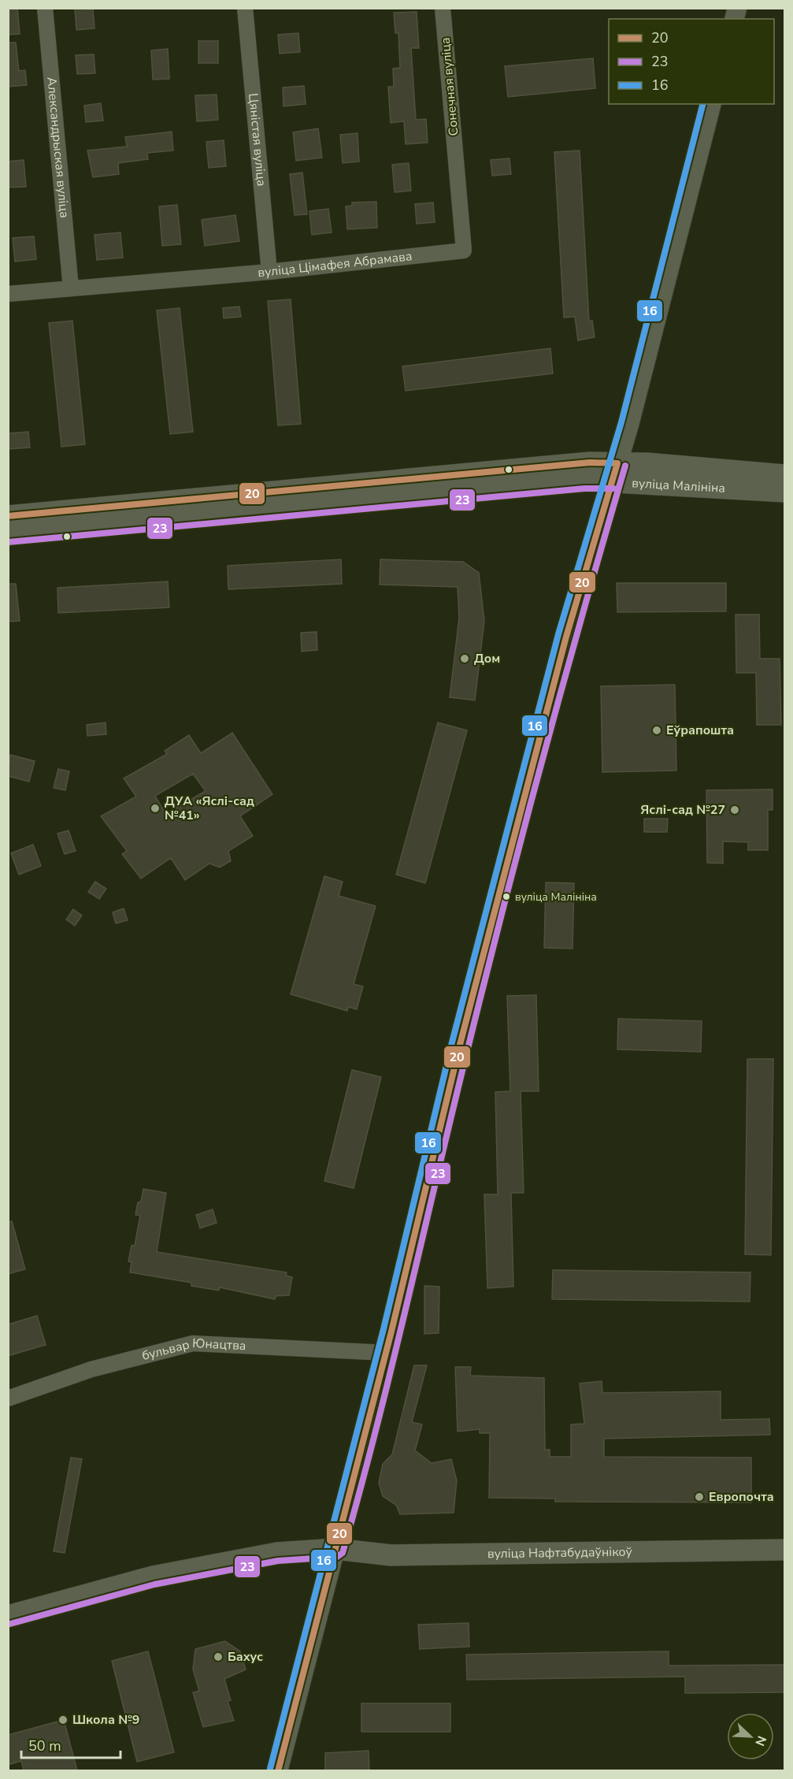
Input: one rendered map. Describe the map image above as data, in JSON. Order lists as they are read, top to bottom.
{
  "streets": {
    "main road": ["вуліца Малініна", "вуліца Нафтабудаўнікоў"],
    "street": [
      "Сонечная вуліца",
      "Цяністая вуліца",
      "Александрыская вуліца",
      "вуліца Цімафея Абрамава",
      "бульвар Юнацтва"
    ]
  },
  "crossings": [
    ["Сонечная вуліца", "вуліца Цімафея Абрамава"],
    ["Цяністая вуліца", "вуліца Цімафея Абрамава"],
    ["Александрыская вуліца", "вуліца Цімафея Абрамава"]
  ],
  "places": [
    "Дом",
    "Еўрапошта",
    "ДУА «Яслі-сад №41»",
    "Яслі-сад №27",
    "вуліца Малініна",
    "Европочта",
    "Бахус",
    "Школа №9"
  ],
  "lines": ["transit line 16", "transit line 20", "transit line 23"],
  "legend": ["20", "23", "16"],
  "scale_bar": "50 m",
  "north": "bottom right"
}
